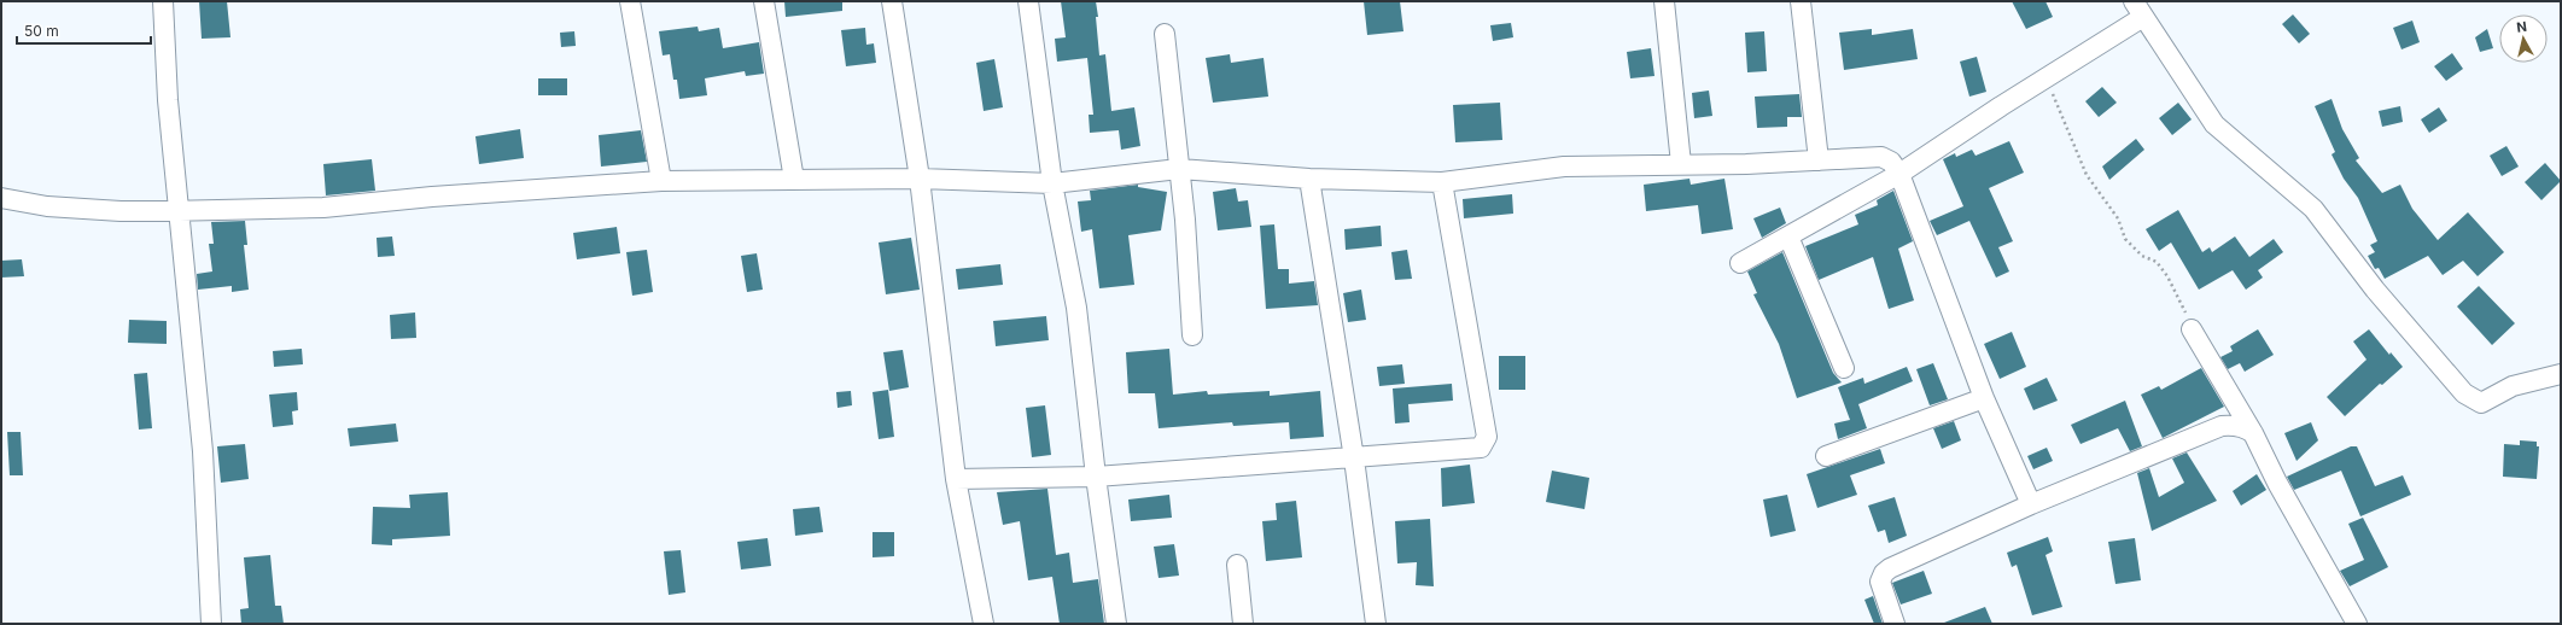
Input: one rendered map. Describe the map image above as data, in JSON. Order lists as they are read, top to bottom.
{
  "scale_bar": "50 m",
  "north": "top"
}
